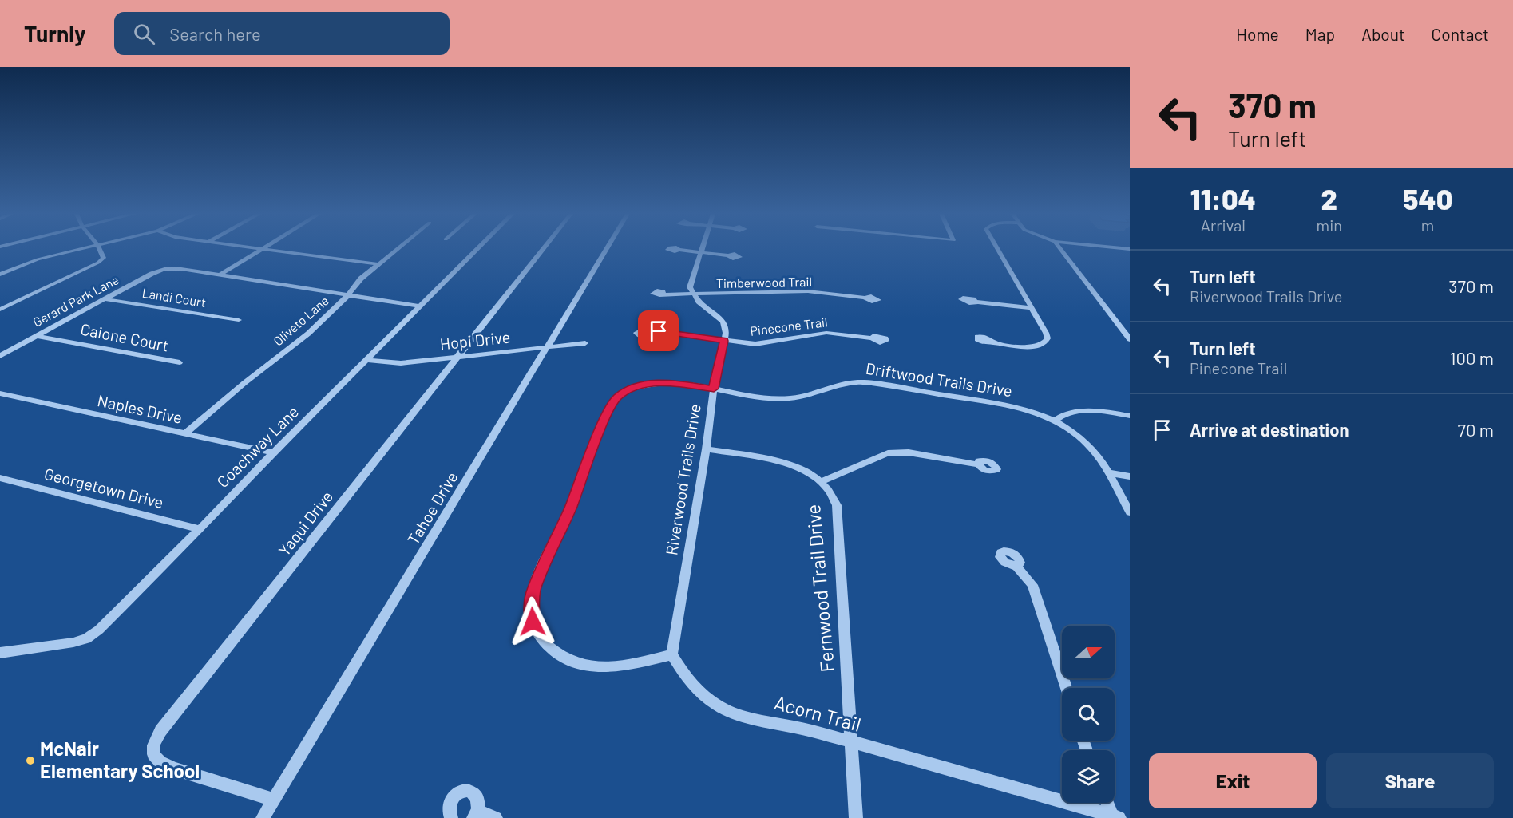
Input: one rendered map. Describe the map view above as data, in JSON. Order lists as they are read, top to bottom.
{
  "streets": {
    "street": [
      "Timberwood Trail",
      "Landi Court",
      "Gerard Park Lane",
      "Oliveto Lane",
      "Pinecone Trail",
      "Caione Court",
      "Hopi Drive",
      "Driftwood Trails Drive",
      "Naples Drive",
      "Coachway Lane",
      "Riverwood Trails Drive",
      "Georgetown Drive",
      "Tahoe Drive",
      "Yaqui Drive",
      "Fernwood Trail Drive",
      "Acorn Trail"
    ]
  },
  "crossings": [
    ["Timberwood Trail", "Riverwood Trails Drive"],
    ["Landi Court", "Gerard Park Lane"],
    ["Gerard Park Lane", "Caione Court"],
    ["Oliveto Lane", "Naples Drive"],
    ["Pinecone Trail", "Riverwood Trails Drive"],
    ["Hopi Drive", "Coachway Lane"],
    ["Hopi Drive", "Tahoe Drive"],
    ["Hopi Drive", "Yaqui Drive"],
    ["Driftwood Trails Drive", "Riverwood Trails Drive"],
    ["Driftwood Trails Drive", "Acorn Trail"],
    ["Naples Drive", "Coachway Lane"],
    ["Coachway Lane", "Georgetown Drive"],
    ["Riverwood Trails Drive", "Fernwood Trail Drive"],
    ["Riverwood Trails Drive", "Acorn Trail"],
    ["Tahoe Drive", "Yaqui Drive"],
    ["Fernwood Trail Drive", "Acorn Trail"]
  ],
  "places": ["McNair Elementary School"],
  "north": "right",
  "page": {
    "header": "Turnly",
    "search": "Search here",
    "nav": [
      "Home",
      "Map",
      "About",
      "Contact"
    ],
    "turn": ["370 m", "Turn left"],
    "eta": [
      "11:04",
      "Arrival",
      "2",
      "min",
      "540",
      "m"
    ],
    "list": [
      {
        "name": "Turn left",
        "note": "Riverwood Trails Drive",
        "value": "370 m"
      },
      {
        "name": "Turn left",
        "note": "Pinecone Trail",
        "value": "100 m"
      },
      {
        "name": "Arrive at destination",
        "value": "70 m"
      }
    ],
    "buttons": ["Exit", "Share"]
  }
}
